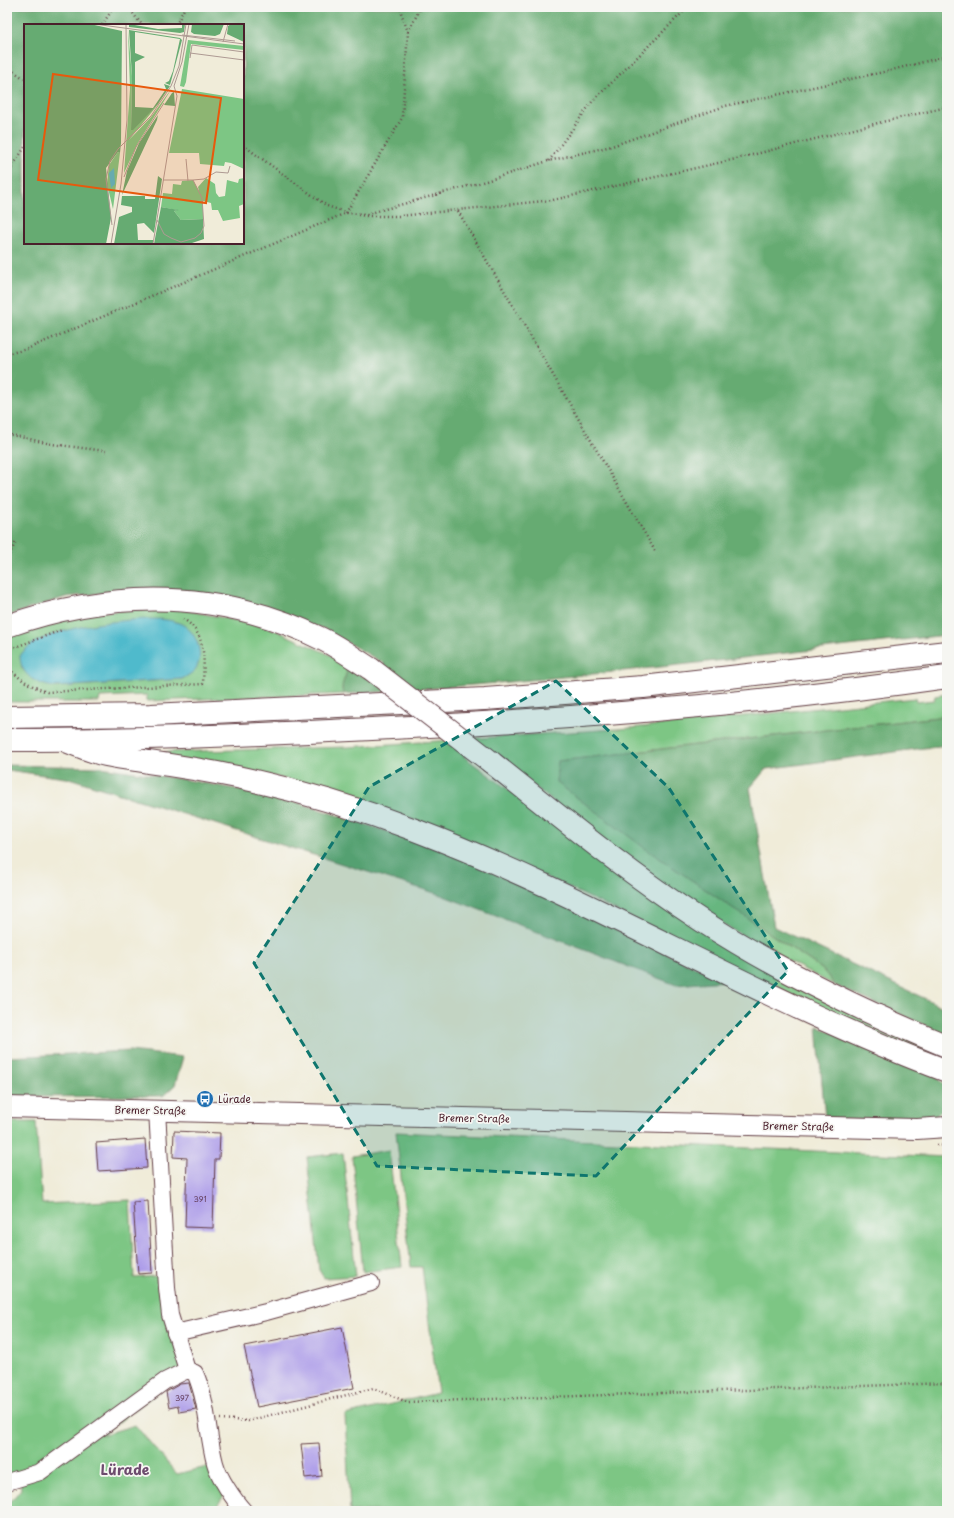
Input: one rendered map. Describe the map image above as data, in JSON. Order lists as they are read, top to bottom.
{
  "streets": {
    "main road": ["Bremer Straße"]
  },
  "districts": ["Lürade"],
  "places": {
    "bus stop": ["Lürade"]
  },
  "house_numbers": ["391", "397"]
}
